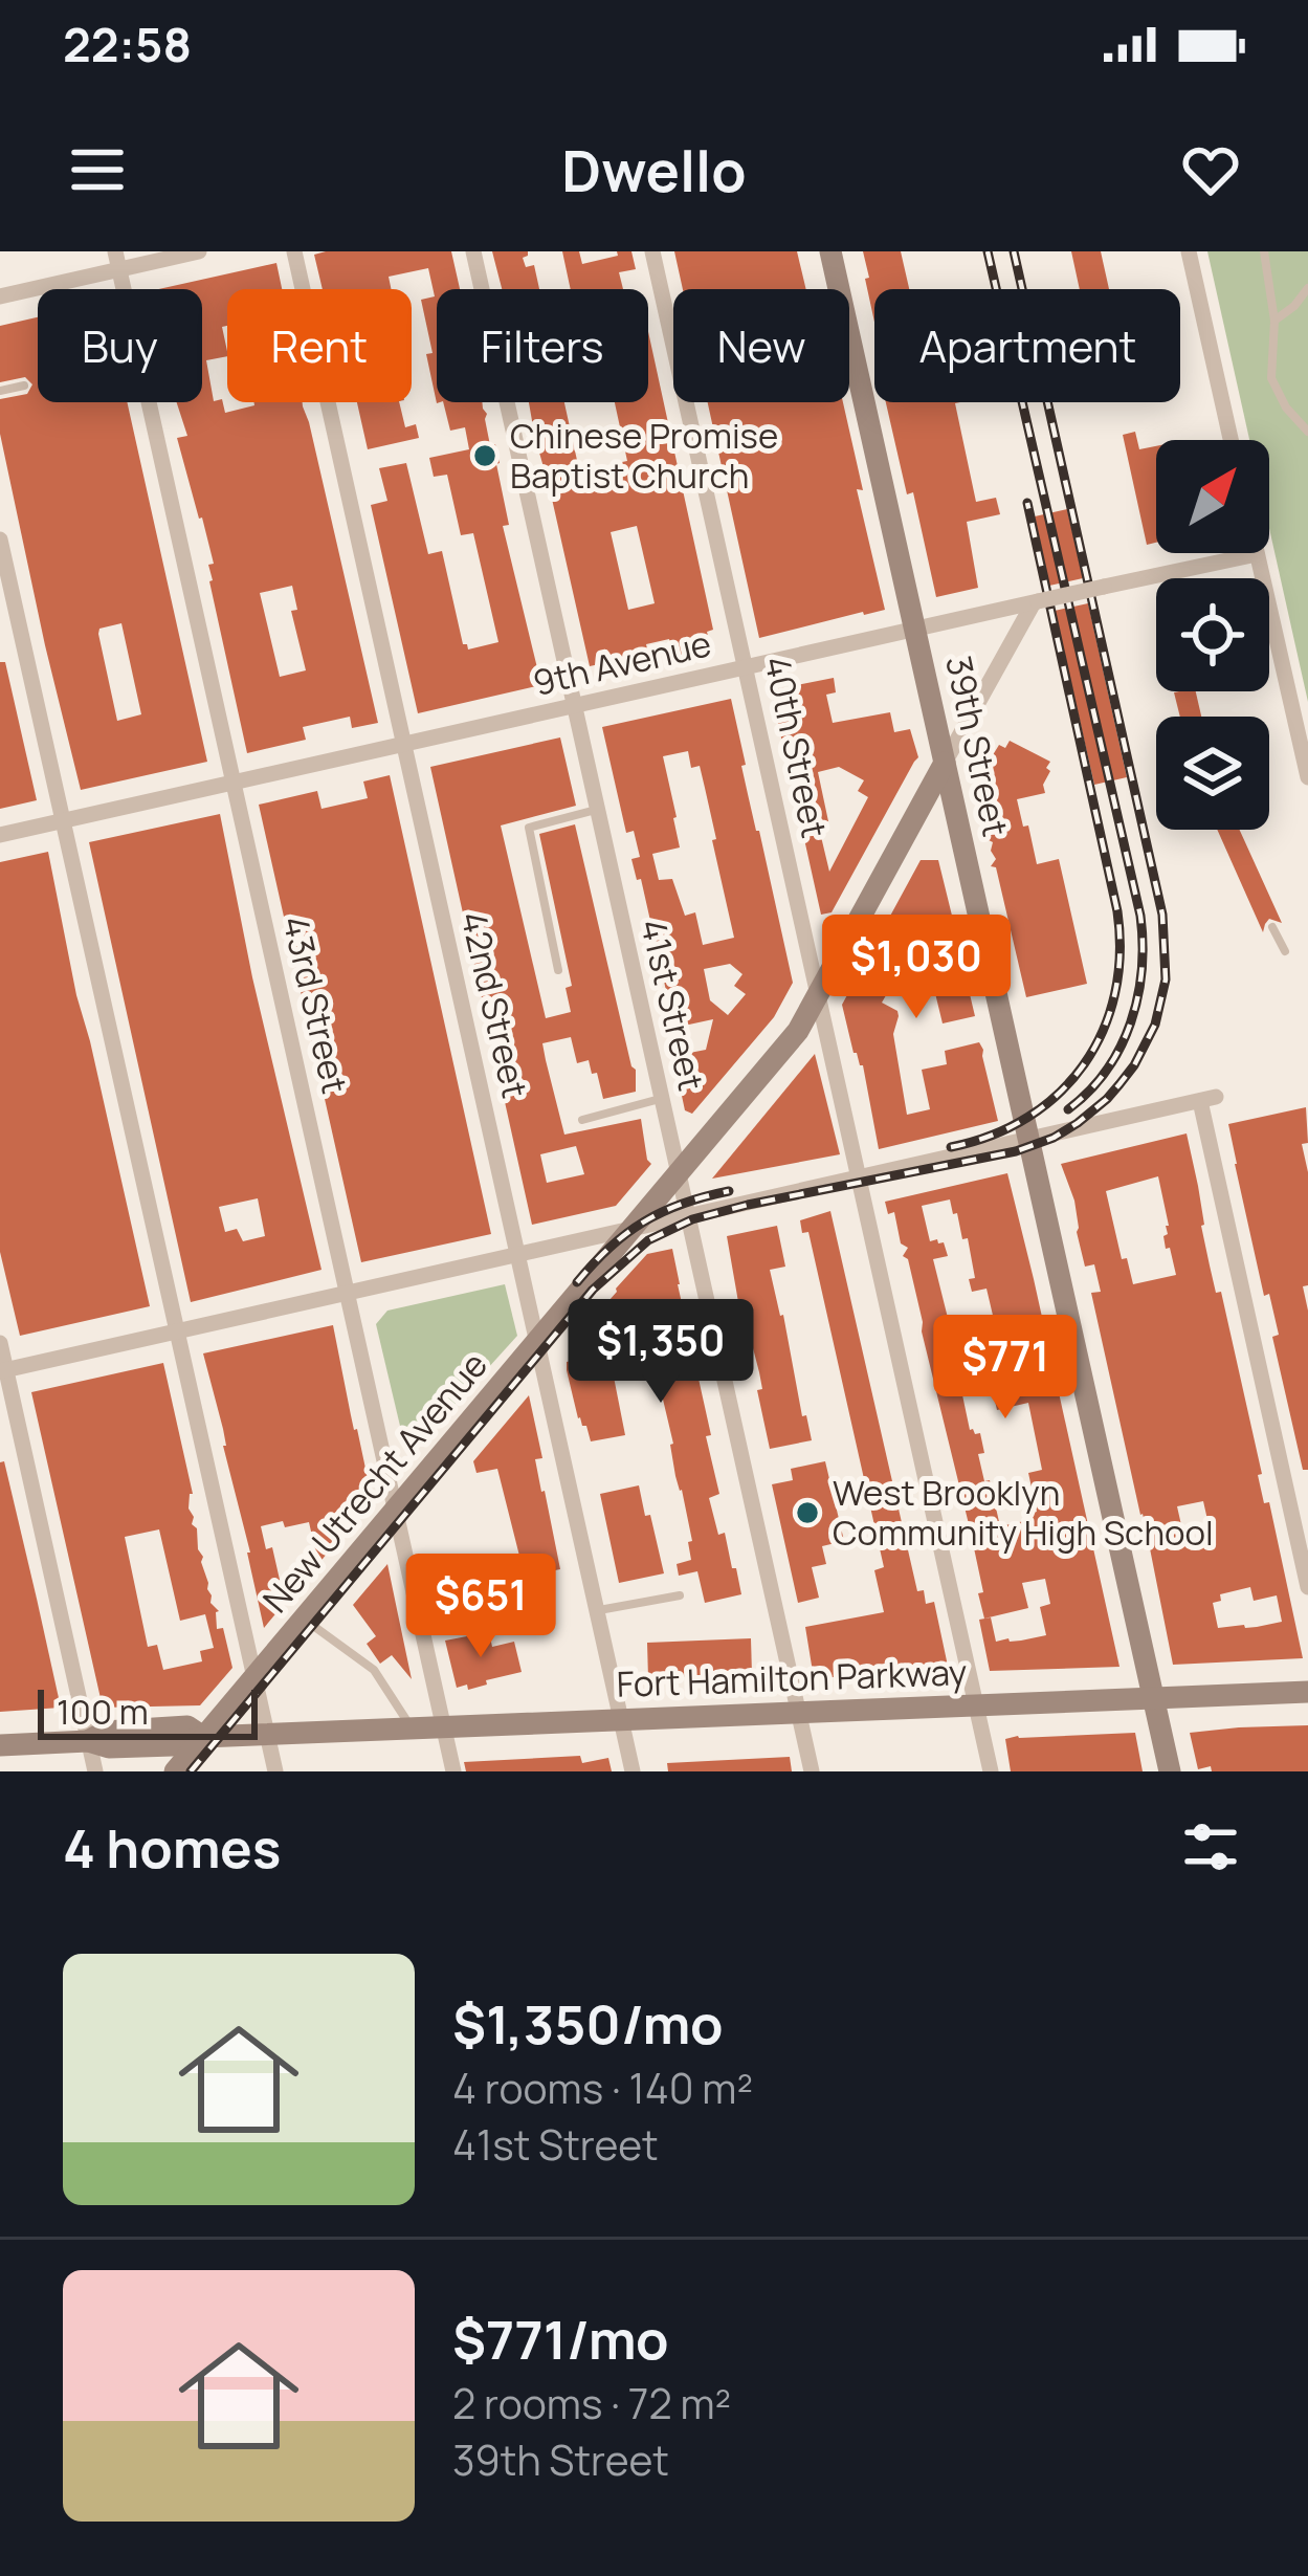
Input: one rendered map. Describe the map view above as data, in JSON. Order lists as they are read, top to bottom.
{
  "streets": {
    "main road": ["39th Street", "New Utrecht Avenue", "Fort Hamilton Parkway"],
    "street": [
      "9th Avenue",
      "40th Street",
      "43rd Street",
      "42nd Street",
      "41st Street"
    ]
  },
  "crossings": [
    ["9th Avenue", "39th Street"],
    ["9th Avenue", "40th Street"],
    ["9th Avenue", "43rd Street"],
    ["9th Avenue", "42nd Street"],
    ["9th Avenue", "41st Street"],
    ["9th Avenue", "New Utrecht Avenue"],
    ["39th Street", "New Utrecht Avenue"],
    ["39th Street", "Fort Hamilton Parkway"],
    ["40th Street", "New Utrecht Avenue"],
    ["40th Street", "Fort Hamilton Parkway"],
    ["43rd Street", "New Utrecht Avenue"],
    ["43rd Street", "Fort Hamilton Parkway"],
    ["42nd Street", "New Utrecht Avenue"],
    ["42nd Street", "Fort Hamilton Parkway"],
    ["41st Street", "New Utrecht Avenue"],
    ["41st Street", "Fort Hamilton Parkway"],
    ["New Utrecht Avenue", "Fort Hamilton Parkway"]
  ],
  "places": ["Chinese Promise Baptist Church", "West Brooklyn Community High School"],
  "scale_bar": "100 m",
  "north": "top right",
  "page": {
    "status": "22:58",
    "header": "Dwello",
    "chip": [
      "Buy",
      "Rent",
      "Filters",
      "New",
      "Apartment"
    ],
    "price": [
      "$1,030",
      "$1,350",
      "$771",
      "$651"
    ],
    "scale": "100 m",
    "heading": "4 homes",
    "list": [
      {
        "name": "$1,350/mo",
        "note": "4 rooms · 140 m² · 41st Street"
      },
      {
        "name": "$771/mo",
        "note": "2 rooms · 72 m² · 39th Street"
      }
    ]
  }
}
